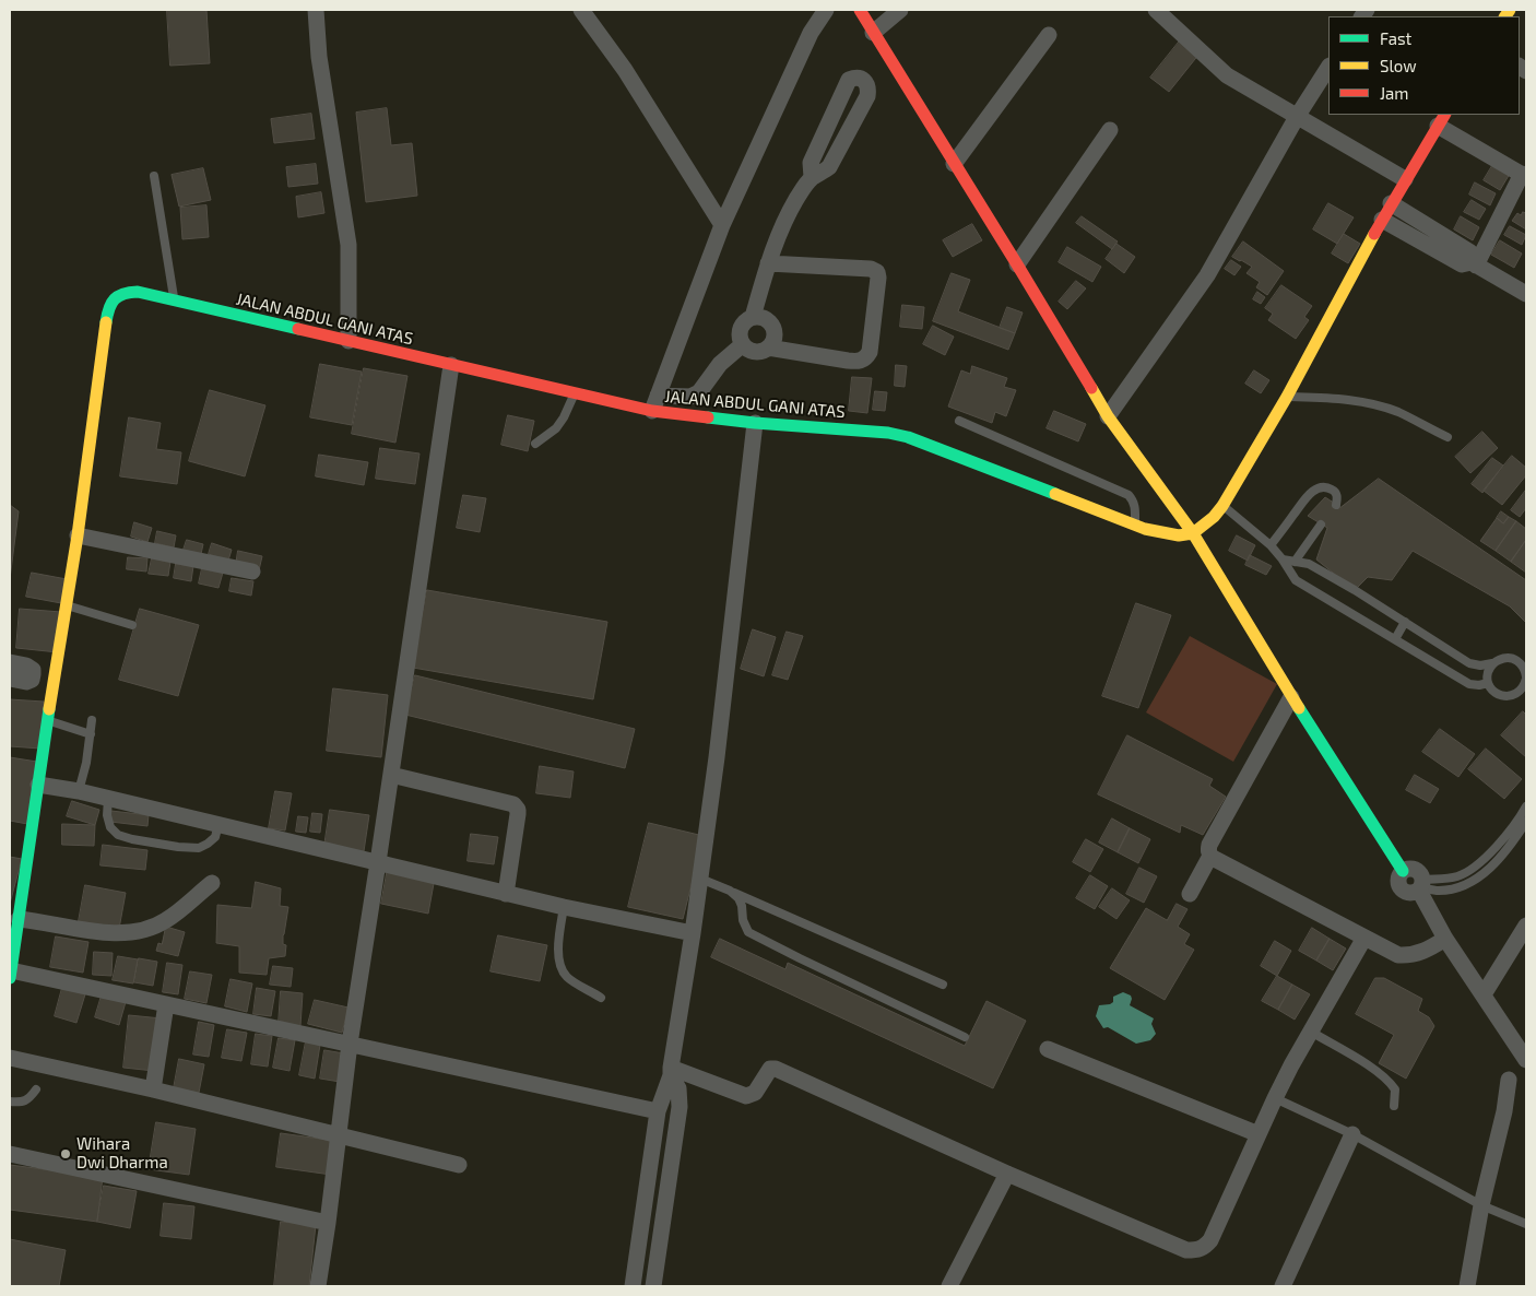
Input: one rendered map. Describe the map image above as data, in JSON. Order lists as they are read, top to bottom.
{
  "streets": {
    "street": ["JALAN ABDUL GANI ATAS"]
  },
  "places": ["Wihara Dwi Dharma"],
  "legend": ["Fast", "Slow", "Jam"]
}
